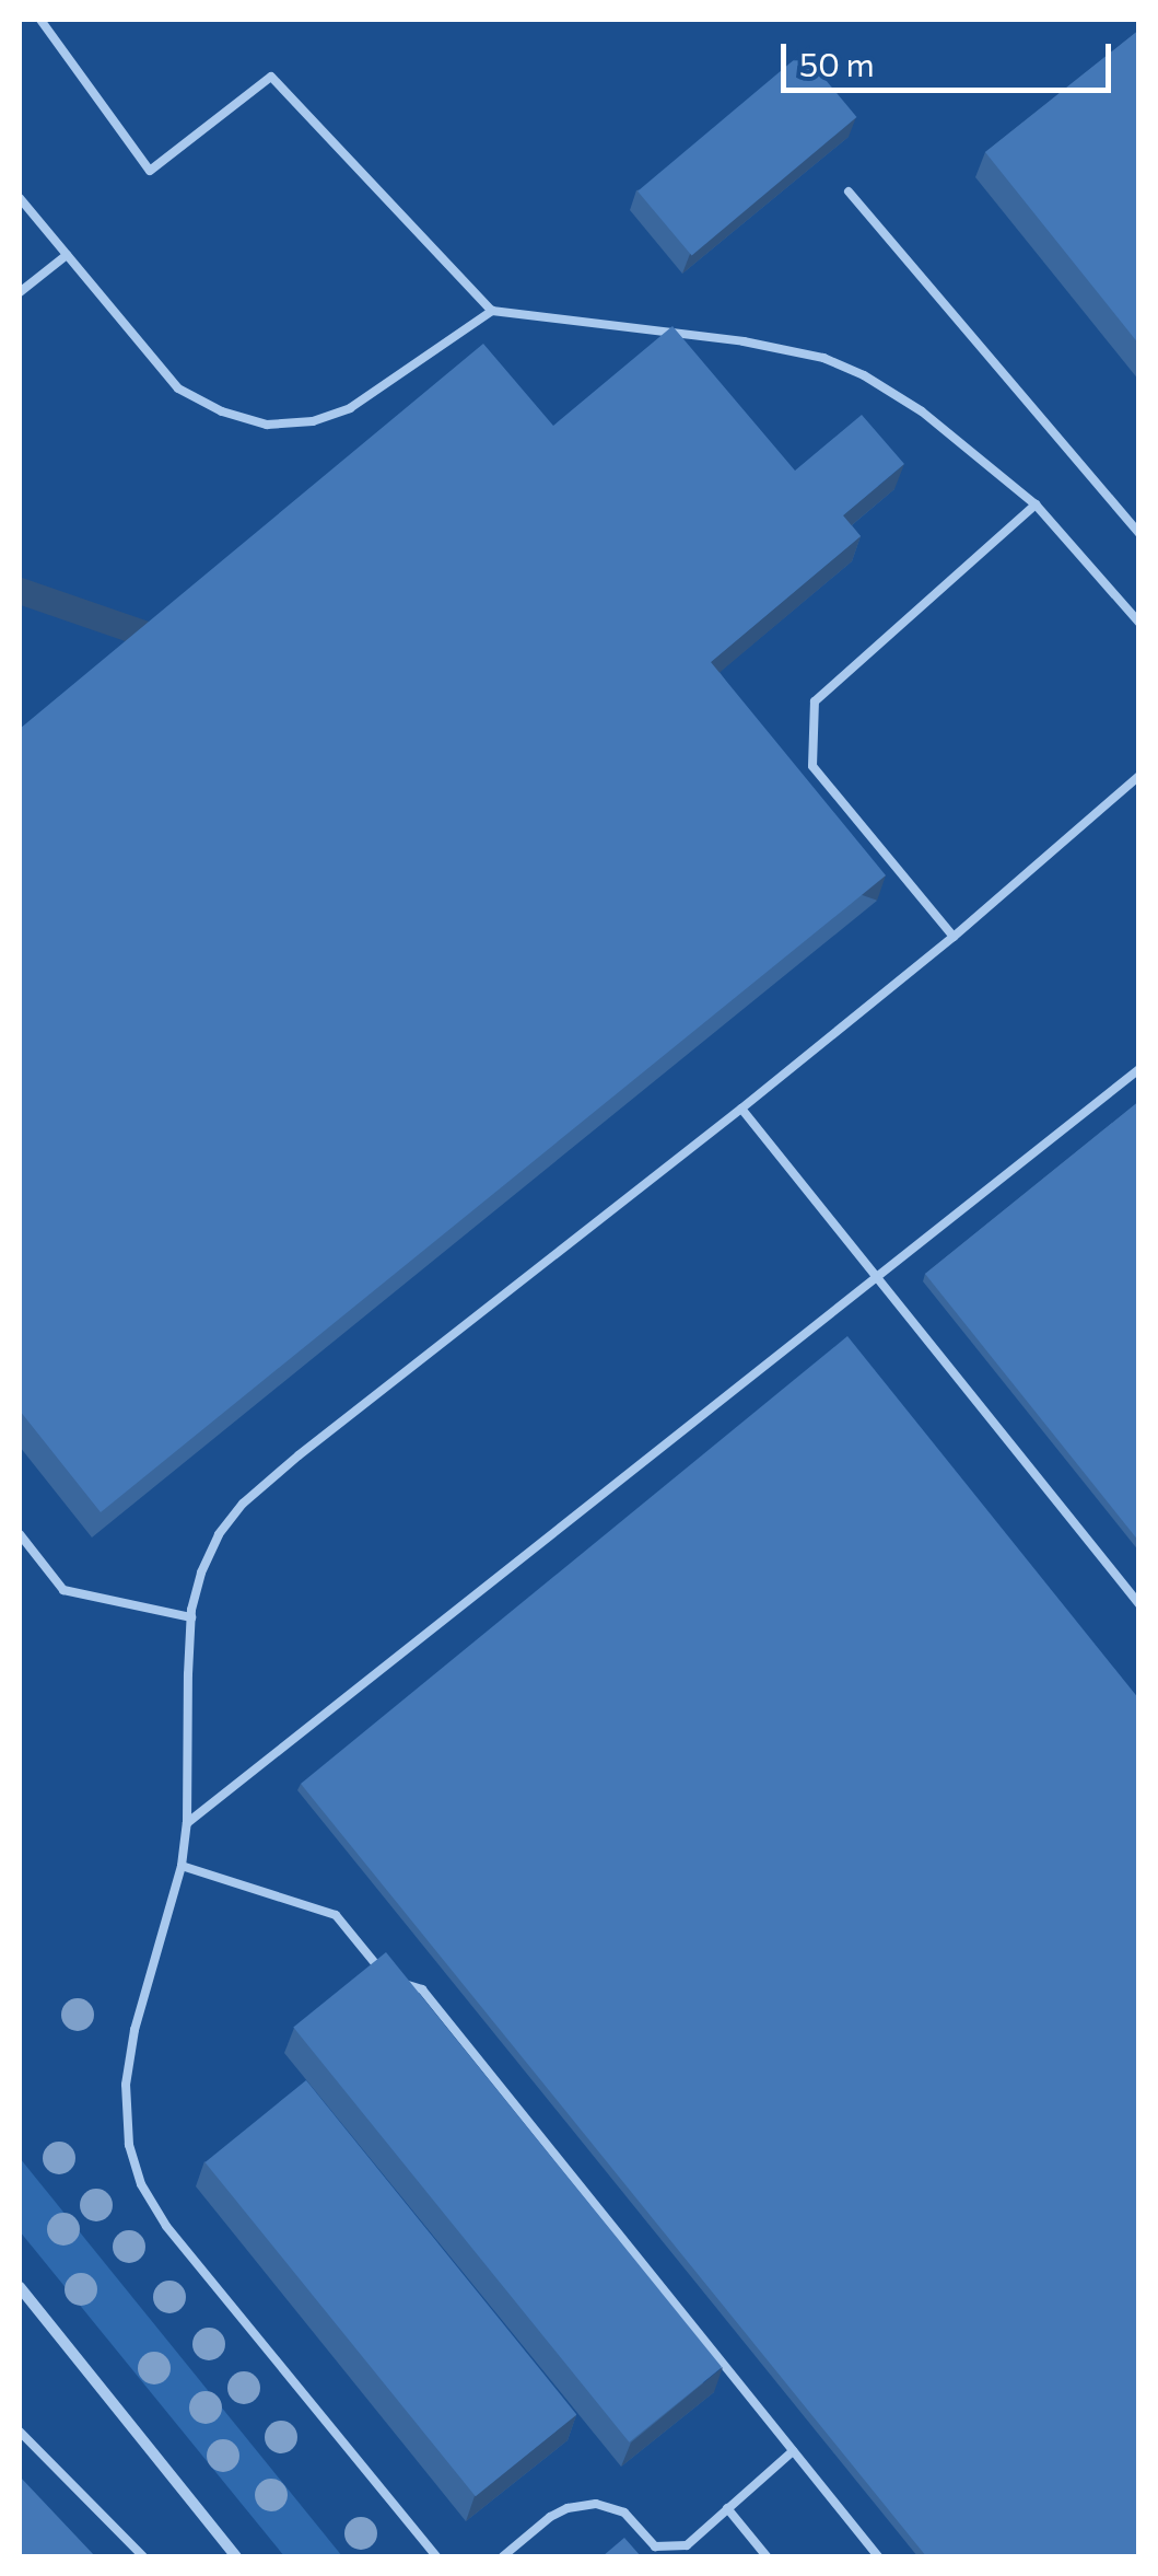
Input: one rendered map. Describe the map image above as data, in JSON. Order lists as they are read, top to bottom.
{
  "scale_bar": "50 m"
}
